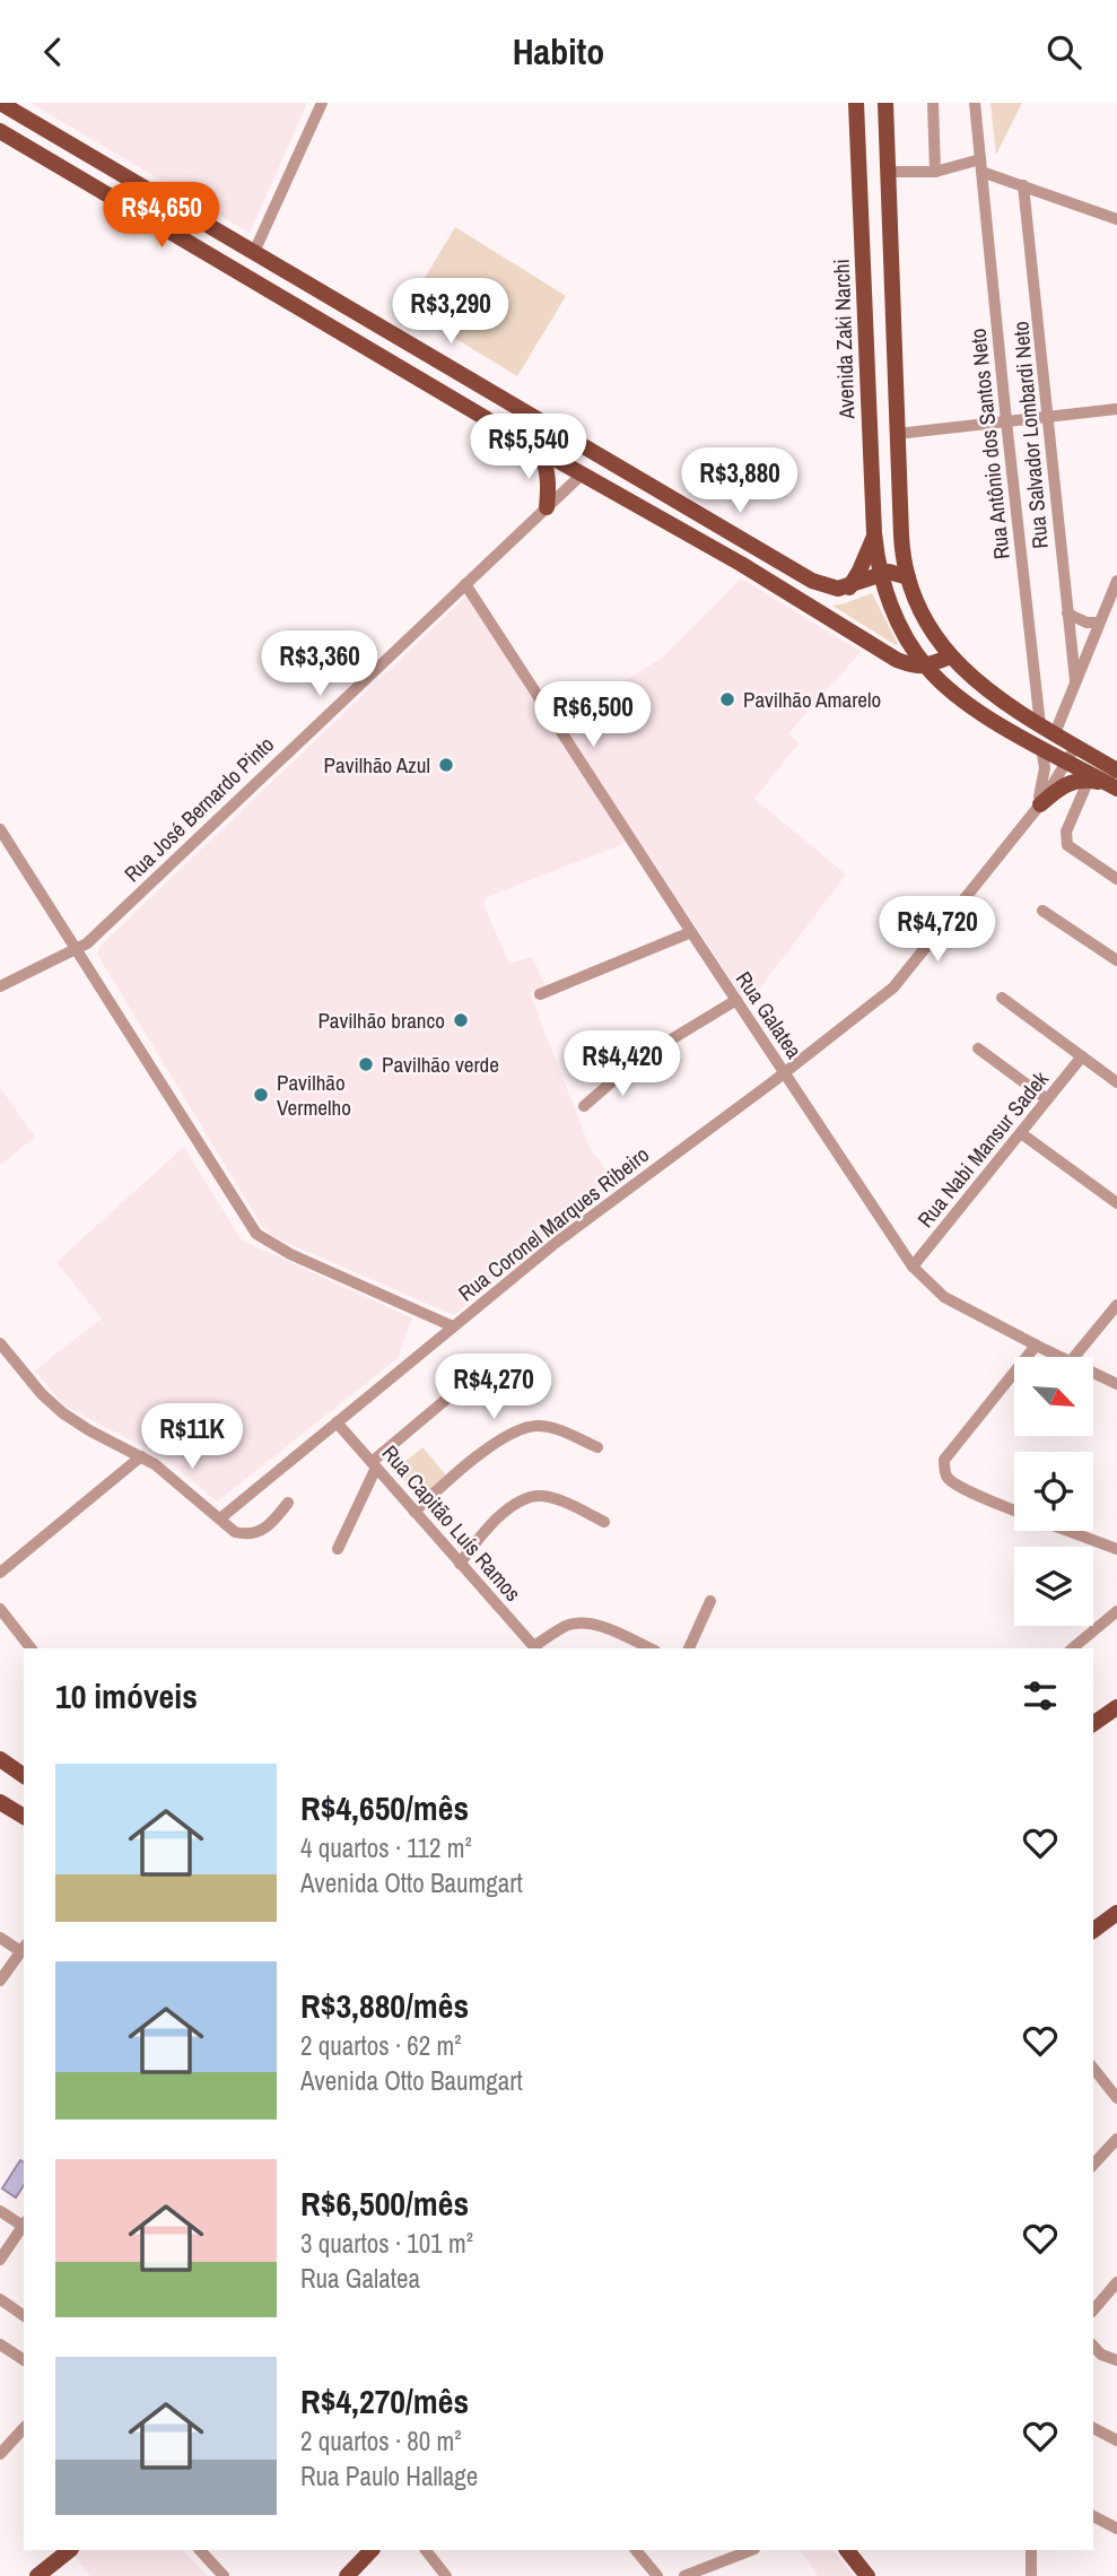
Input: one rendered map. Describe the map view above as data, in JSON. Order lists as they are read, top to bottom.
{
  "streets": {
    "main road": ["Avenida Zaki Narchi"],
    "street": [
      "Rua Salvador Lombardi Neto",
      "Rua Antônio dos Santos Neto",
      "Rua José Bernardo Pinto",
      "Rua Galatea",
      "Rua Nabi Mansur Sadek",
      "Rua Coronel Marques Ribeiro",
      "Rua Capitão Luís Ramos"
    ]
  },
  "crossings": [
    ["Avenida Zaki Narchi", "Rua Coronel Marques Ribeiro"],
    ["Rua José Bernardo Pinto", "Rua Galatea"],
    ["Rua José Bernardo Pinto", "Rua Coronel Marques Ribeiro"],
    ["Rua Galatea", "Rua Nabi Mansur Sadek"],
    ["Rua Galatea", "Rua Coronel Marques Ribeiro"]
  ],
  "places": [
    "Pavilhão Amarelo",
    "Pavilhão Azul",
    "Pavilhão branco",
    "Pavilhão verde",
    "Pavilhão Vermelho"
  ],
  "north": "bottom right",
  "page": {
    "header": "Habito",
    "price": [
      "R$4,650",
      "R$3,290",
      "R$5,540",
      "R$3,880",
      "R$3,360",
      "R$6,500",
      "R$4,720",
      "R$4,420",
      "R$4,270",
      "R$11K"
    ],
    "heading": "10 imóveis",
    "list": [
      {
        "name": "R$4,650/mês",
        "note": "4 quartos · 112 m² · Avenida Otto Baumgart"
      },
      {
        "name": "R$3,880/mês",
        "note": "2 quartos · 62 m² · Avenida Otto Baumgart"
      },
      {
        "name": "R$6,500/mês",
        "note": "3 quartos · 101 m² · Rua Galatea"
      },
      {
        "name": "R$4,270/mês",
        "note": "2 quartos · 80 m² · Rua Paulo Hallage"
      }
    ]
  }
}
